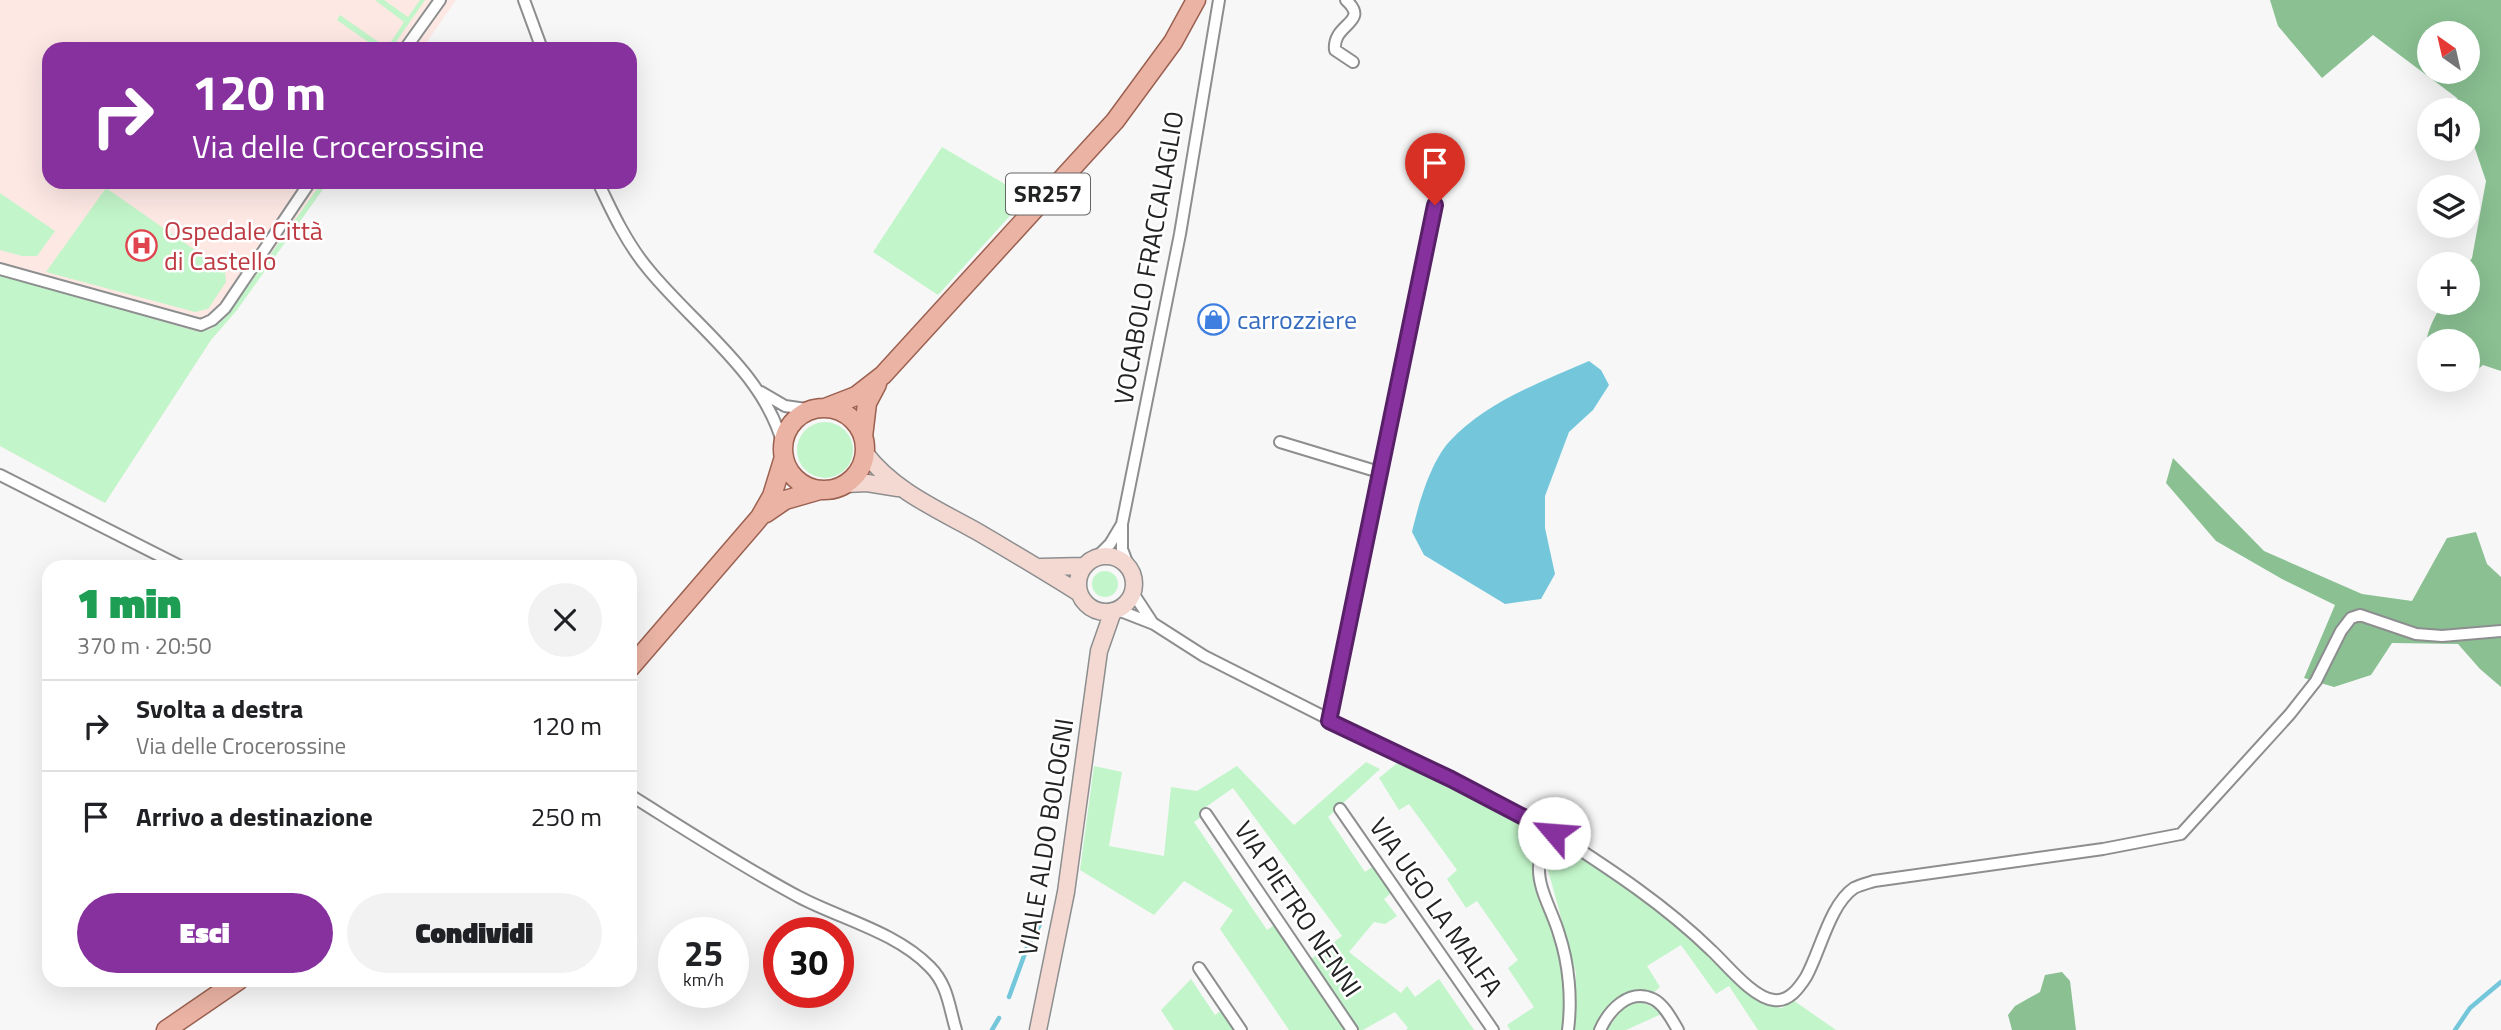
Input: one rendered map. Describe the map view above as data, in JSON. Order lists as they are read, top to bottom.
{
  "streets": {
    "main road": ["SR257", "VIALE ALDO BOLOGNI"],
    "street": ["VOCABOLO FRACCALAGLIO", "VIA UGO LA MALFA", "VIA PIETRO NENNI"]
  },
  "places": {
    "hospital": ["Ospedale Città di Castello"],
    "shop": ["carrozziere"]
  },
  "north": "top left",
  "page": {
    "map_buttons": ["+", "−"],
    "turn": ["120 m", "Via delle Crocerossine"],
    "heading": ["1 min", "370 m · 20:50"],
    "list": [
      {
        "name": "Svolta a destra",
        "note": "Via delle Crocerossine",
        "value": "120 m"
      },
      {
        "name": "Arrivo a destinazione",
        "value": "250 m"
      }
    ],
    "buttons": ["Esci", "Condividi"],
    "speed": "25 km/h",
    "limit": "30"
  }
}
